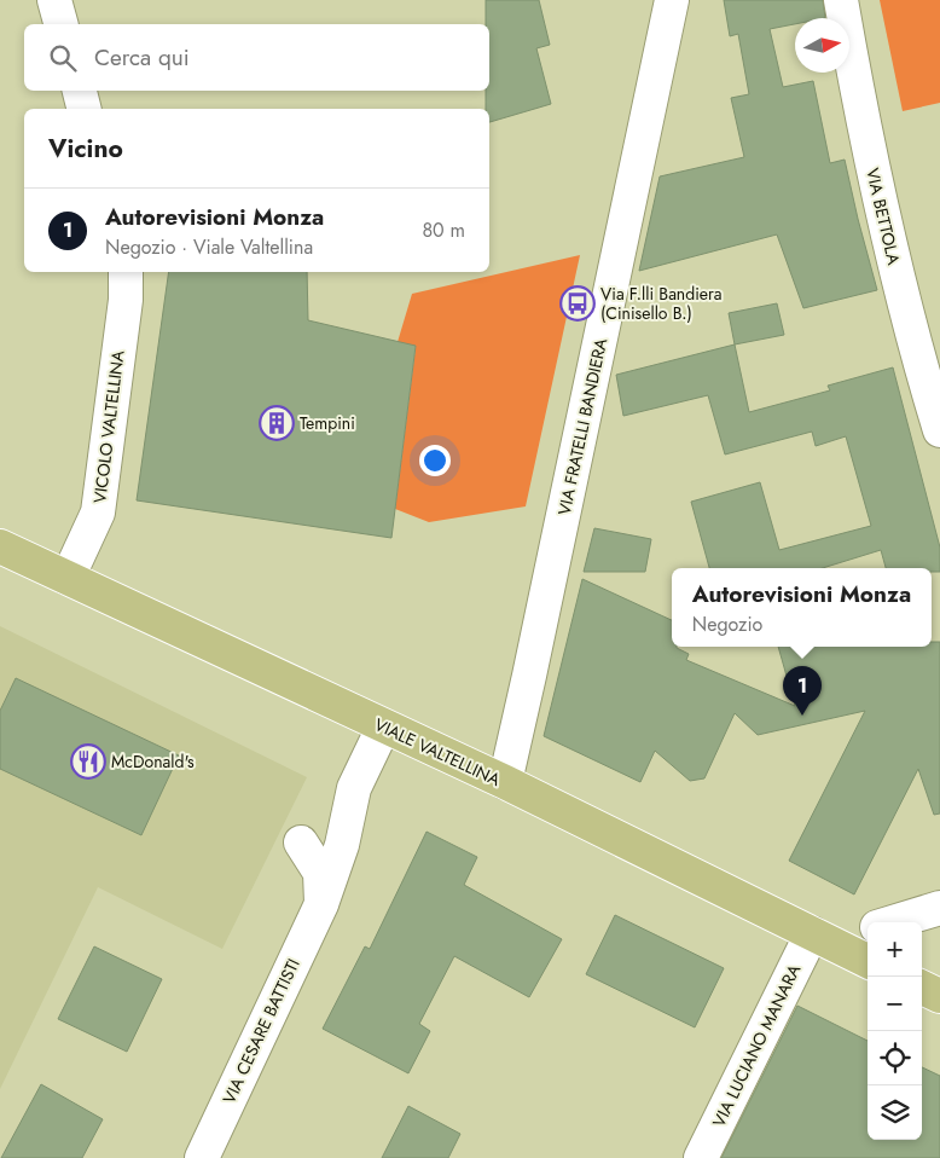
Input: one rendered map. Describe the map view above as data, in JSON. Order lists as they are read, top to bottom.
{
  "streets": {
    "main road": ["VIALE VALTELLINA"],
    "street": [
      "VIA BETTOLA",
      "VICOLO VALTELLINA",
      "VIA FRATELLI BANDIERA",
      "VIA CESARE BATTISTI",
      "VIA LUCIANO MANARA"
    ]
  },
  "crossings": [
    ["VICOLO VALTELLINA", "VIALE VALTELLINA"],
    ["VIA FRATELLI BANDIERA", "VIALE VALTELLINA"],
    ["VIALE VALTELLINA", "VIA CESARE BATTISTI"],
    ["VIALE VALTELLINA", "VIA LUCIANO MANARA"]
  ],
  "places": {
    "bus stop": ["Via F.lli Bandiera (Cinisello B.)"],
    "building": ["Tempini"],
    "restaurant": ["McDonald's"]
  },
  "north": "right",
  "page": {
    "search": "Cerca qui",
    "heading": "Vicino",
    "list": [
      {
        "mark": "1",
        "name": "Autorevisioni Monza",
        "note": "Negozio · Viale Valtellina",
        "value": "80 m"
      }
    ],
    "popup": ["Autorevisioni Monza", "Negozio"],
    "pins": "1",
    "map_buttons": ["+", "−"]
  }
}
